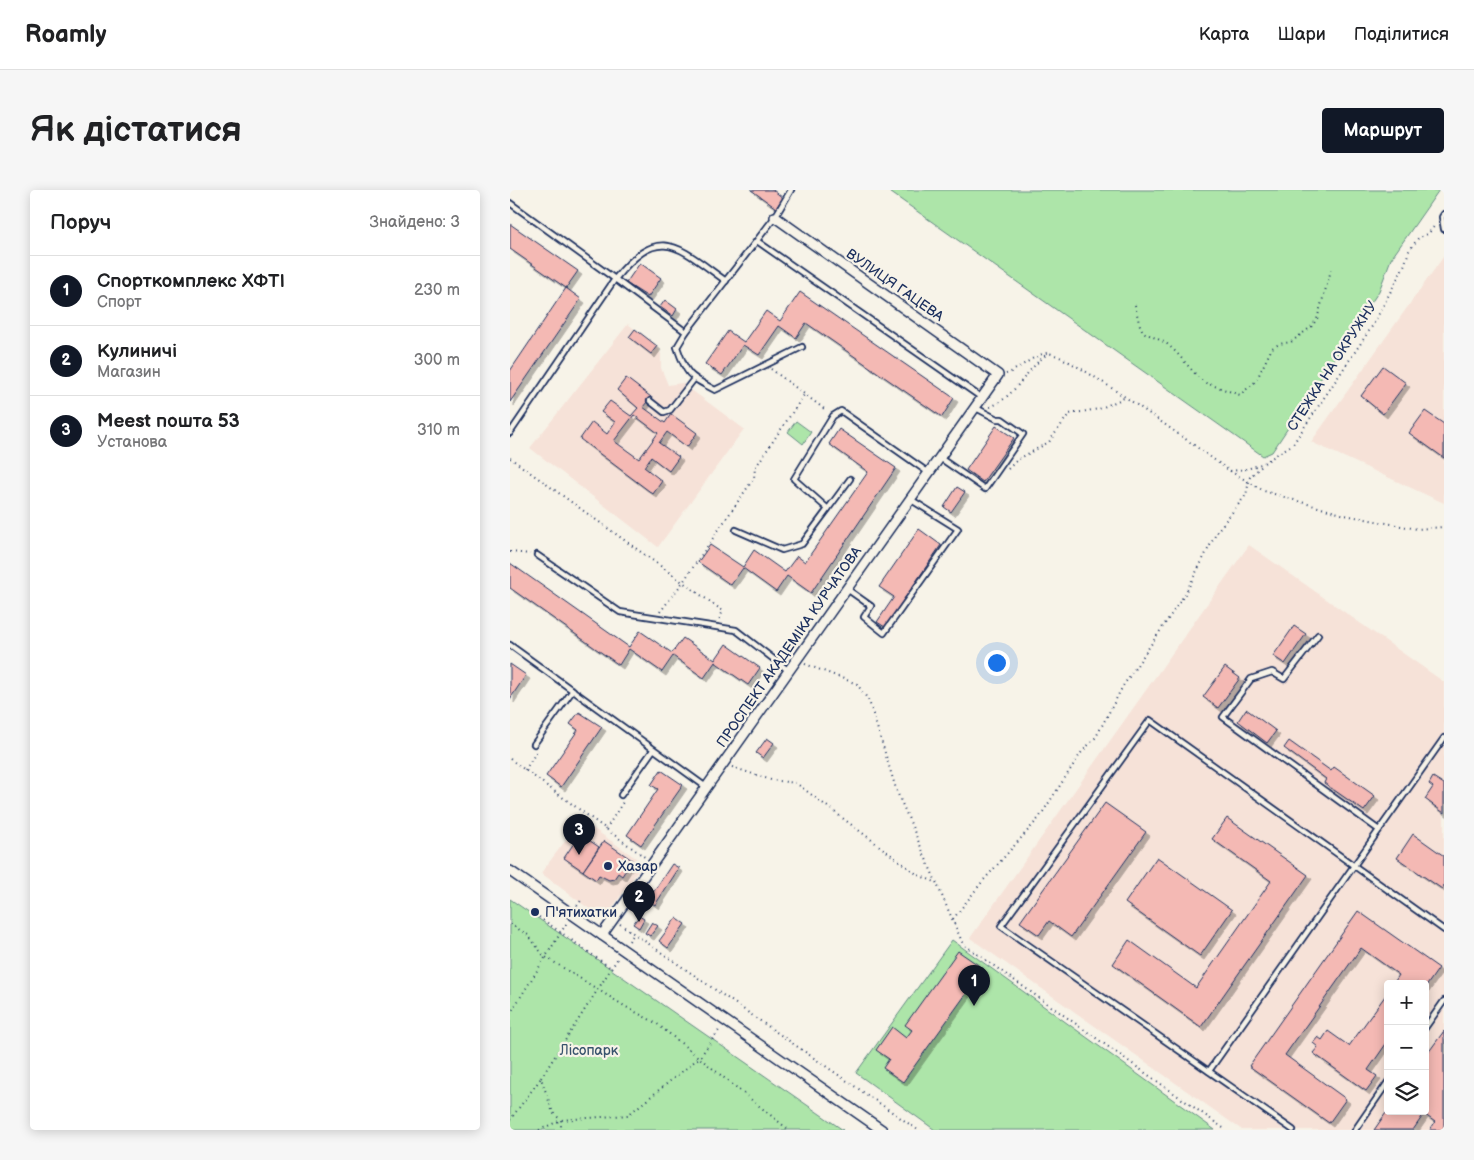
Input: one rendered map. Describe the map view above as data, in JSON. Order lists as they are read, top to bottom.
{
  "streets": {
    "street": ["ВУЛИЦЯ ГАЦЕВА", "ПРОСПЕКТ АКАДЕМІКА КУРЧАТОВА"],
    "path": ["СТЕЖКА НА ОКРУЖНУ"]
  },
  "crossings": [
    ["ВУЛИЦЯ ГАЦЕВА", "ПРОСПЕКТ АКАДЕМІКА КУРЧАТОВА"]
  ],
  "parks": ["Лісопарк"],
  "places": ["Хазар", "П'ятихатки"],
  "page": {
    "header": "Roamly",
    "nav": ["Карта", "Шари", "Поділитися"],
    "buttons": "Маршрут",
    "title": "Як дістатися",
    "heading": ["Поруч", "Знайдено: 3"],
    "list": [
      {
        "mark": "1",
        "name": "Спорткомплекс ХФТІ",
        "note": "Спорт",
        "value": "230 m"
      },
      {
        "mark": "2",
        "name": "Кулиничі",
        "note": "Магазин",
        "value": "300 m"
      },
      {
        "mark": "3",
        "name": "Meest пошта 53",
        "note": "Установа",
        "value": "310 m"
      }
    ],
    "pins": ["3", "2", "1"],
    "map_buttons": ["+", "−"]
  }
}
